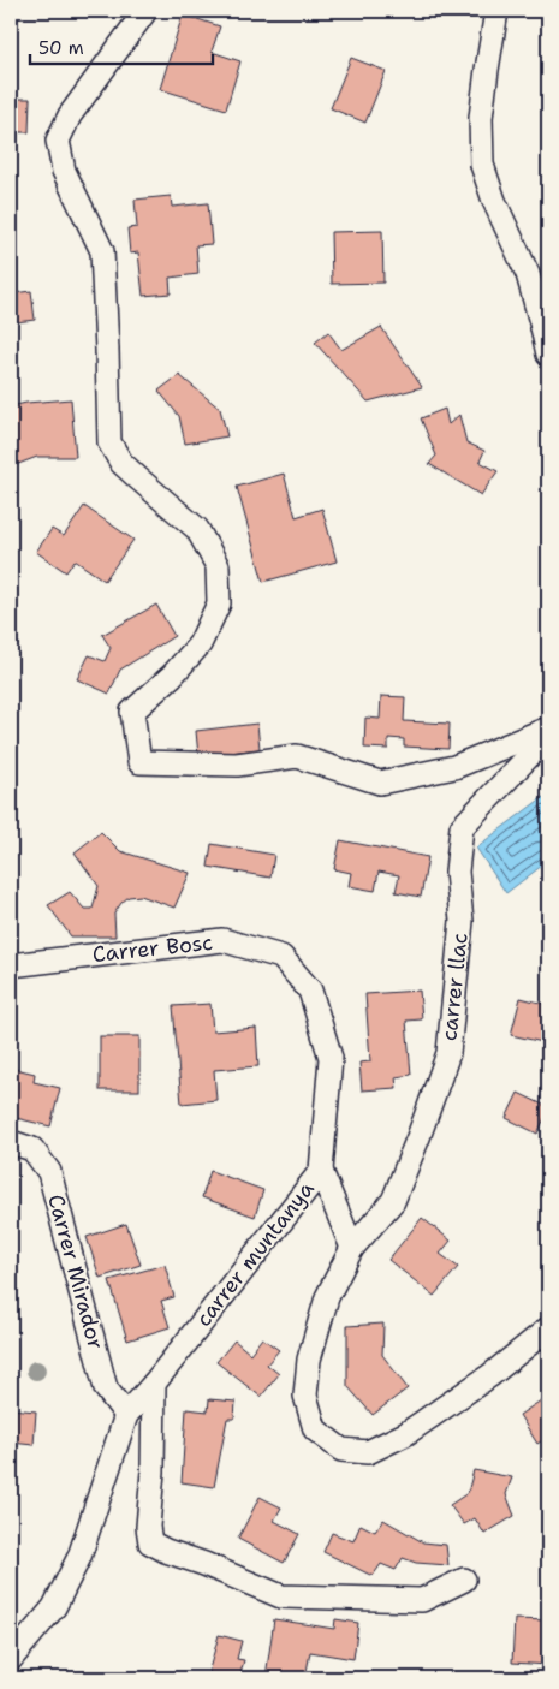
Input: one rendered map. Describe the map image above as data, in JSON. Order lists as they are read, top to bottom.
{
  "streets": {
    "street": [
      "Carrer Bosc",
      "carrer llac",
      "carrer muntanya",
      "Carrer Mirador"
    ]
  },
  "crossings": [
    ["Carrer Bosc", "carrer muntanya"],
    ["carrer llac", "carrer muntanya"],
    ["carrer muntanya", "Carrer Mirador"]
  ],
  "scale_bar": "50 m"
}
